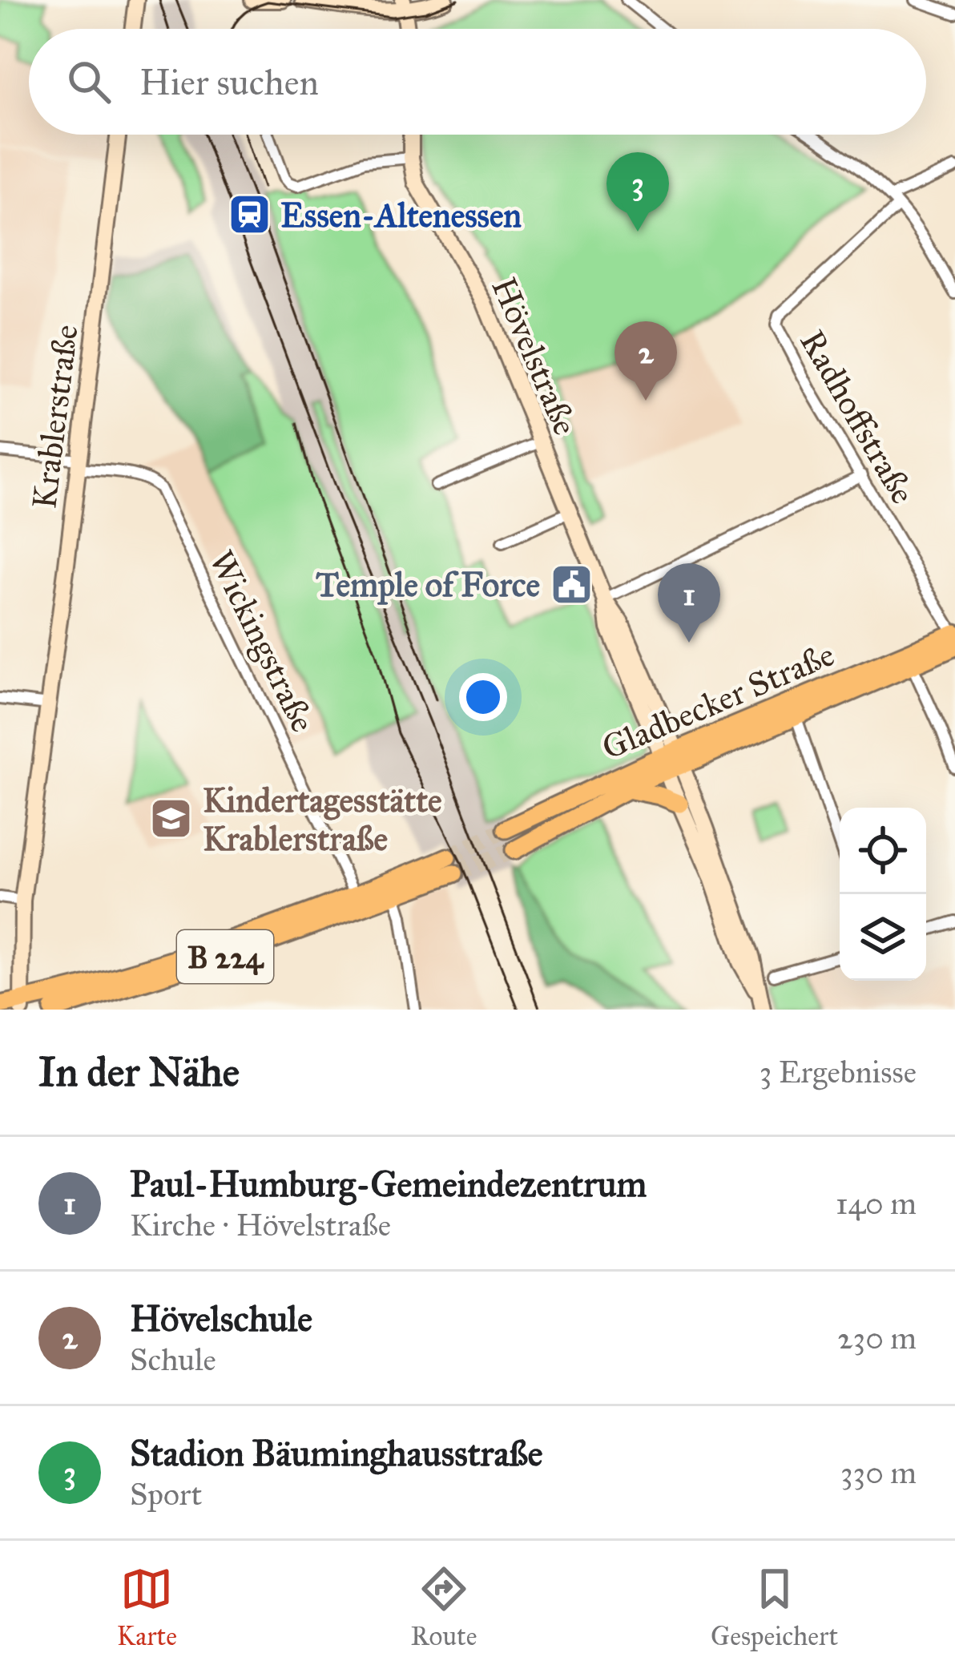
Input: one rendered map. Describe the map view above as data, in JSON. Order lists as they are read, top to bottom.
{
  "streets": {
    "main road": [
      "Hövelstraße",
      "Krablerstraße",
      "Gladbecker Straße",
      "B 224"
    ],
    "street": ["Radhoffstraße", "Wickingstraße"]
  },
  "crossings": [
    ["Hövelstraße", "Gladbecker Straße"],
    ["Krablerstraße", "Wickingstraße"],
    ["Krablerstraße", "B 224"],
    ["Radhoffstraße", "Gladbecker Straße"],
    ["Wickingstraße", "B 224"]
  ],
  "places": {
    "station": ["Essen-Altenessen"],
    "public building": ["Temple of Force"],
    "school or university": ["Kindertagesstätte Krablerstraße"]
  },
  "page": {
    "search": "Hier suchen",
    "pins": ["3", "2", "1"],
    "heading": ["In der Nähe", "3 Ergebnisse"],
    "list": [
      {
        "mark": "1",
        "name": "Paul-Humburg-Gemeindezentrum",
        "note": "Kirche · Hövelstraße",
        "value": "140 m"
      },
      {
        "mark": "2",
        "name": "Hövelschule",
        "note": "Schule",
        "value": "230 m"
      },
      {
        "mark": "3",
        "name": "Stadion Bäuminghausstraße",
        "note": "Sport",
        "value": "330 m"
      }
    ],
    "nav": ["Karte", "Route", "Gespeichert"]
  }
}
